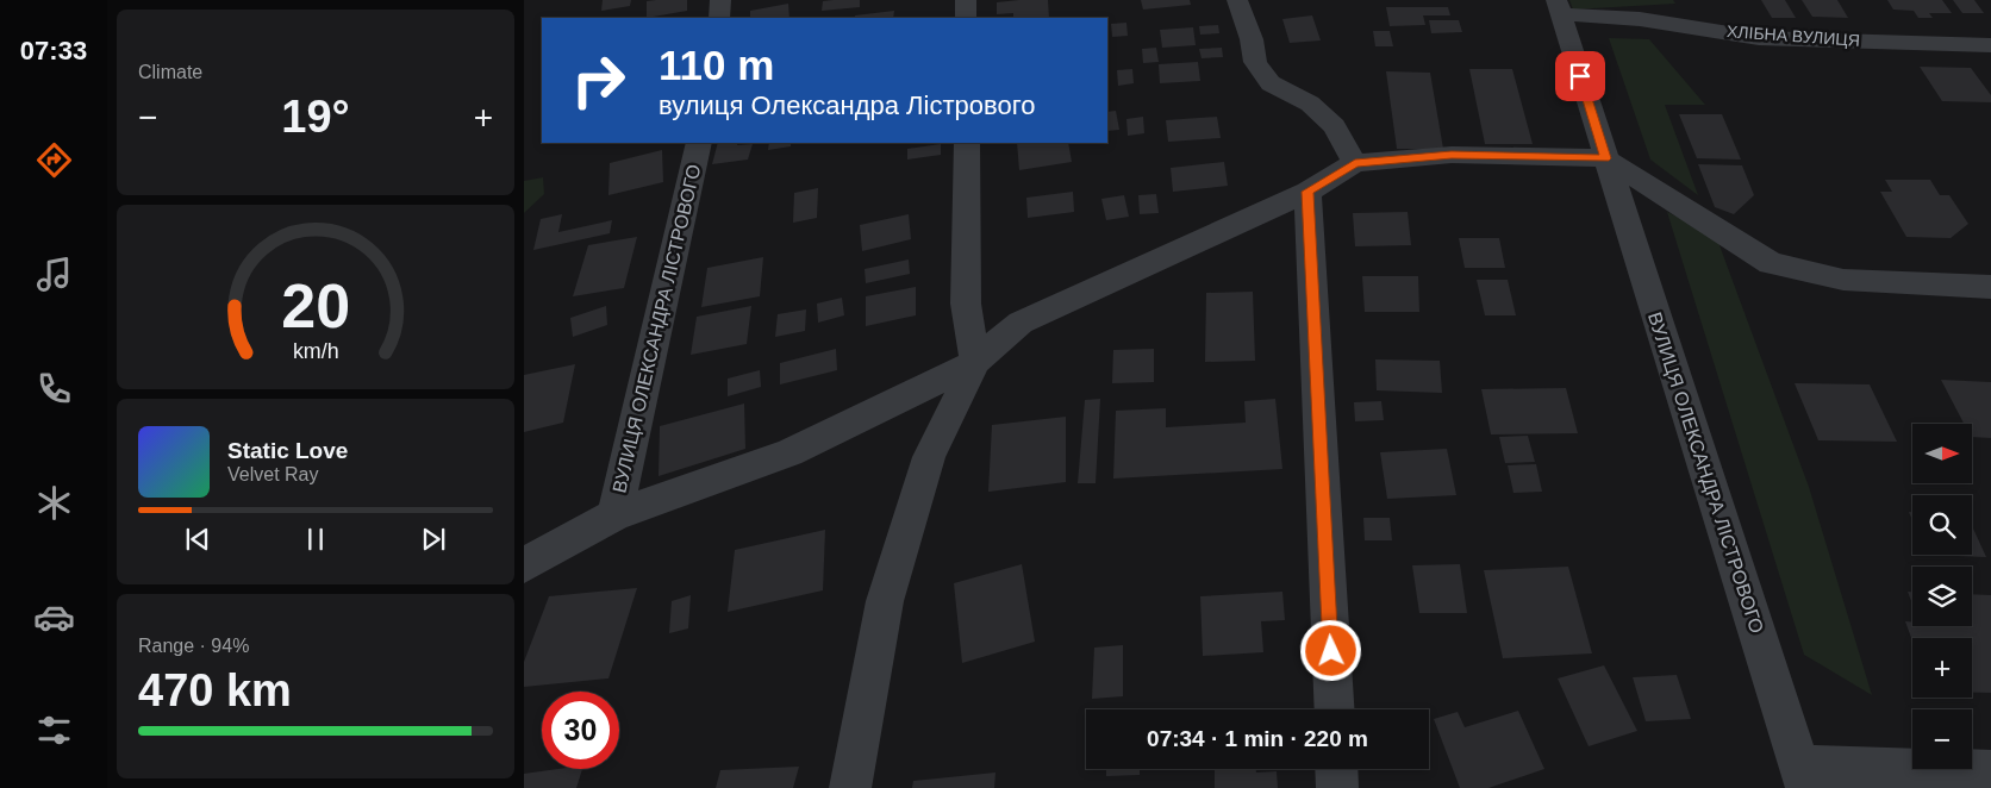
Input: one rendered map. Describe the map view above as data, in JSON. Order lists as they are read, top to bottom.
{
  "streets": {
    "street": ["ХЛІБНА ВУЛИЦЯ", "ВУЛИЦЯ ОЛЕКСАНДРА ЛІСТРОВОГО"]
  },
  "crossings": [
    ["ХЛІБНА ВУЛИЦЯ", "ВУЛИЦЯ ОЛЕКСАНДРА ЛІСТРОВОГО"]
  ],
  "north": "right",
  "page": {
    "tabs": "07:33",
    "tile": [
      "Climate",
      ["Range · 94%", "470 km"]
    ],
    "turn": ["110 m", "вулиця Олександра Лістрового"],
    "heat": ["−", "19°", "+"],
    "map_buttons": ["+", "−"],
    "song": ["Static Love", "Velvet Ray"],
    "limit": "30",
    "trip": "07:34 · 1 min · 220 m",
    "gauge": ["20", "km/h"]
  }
}
